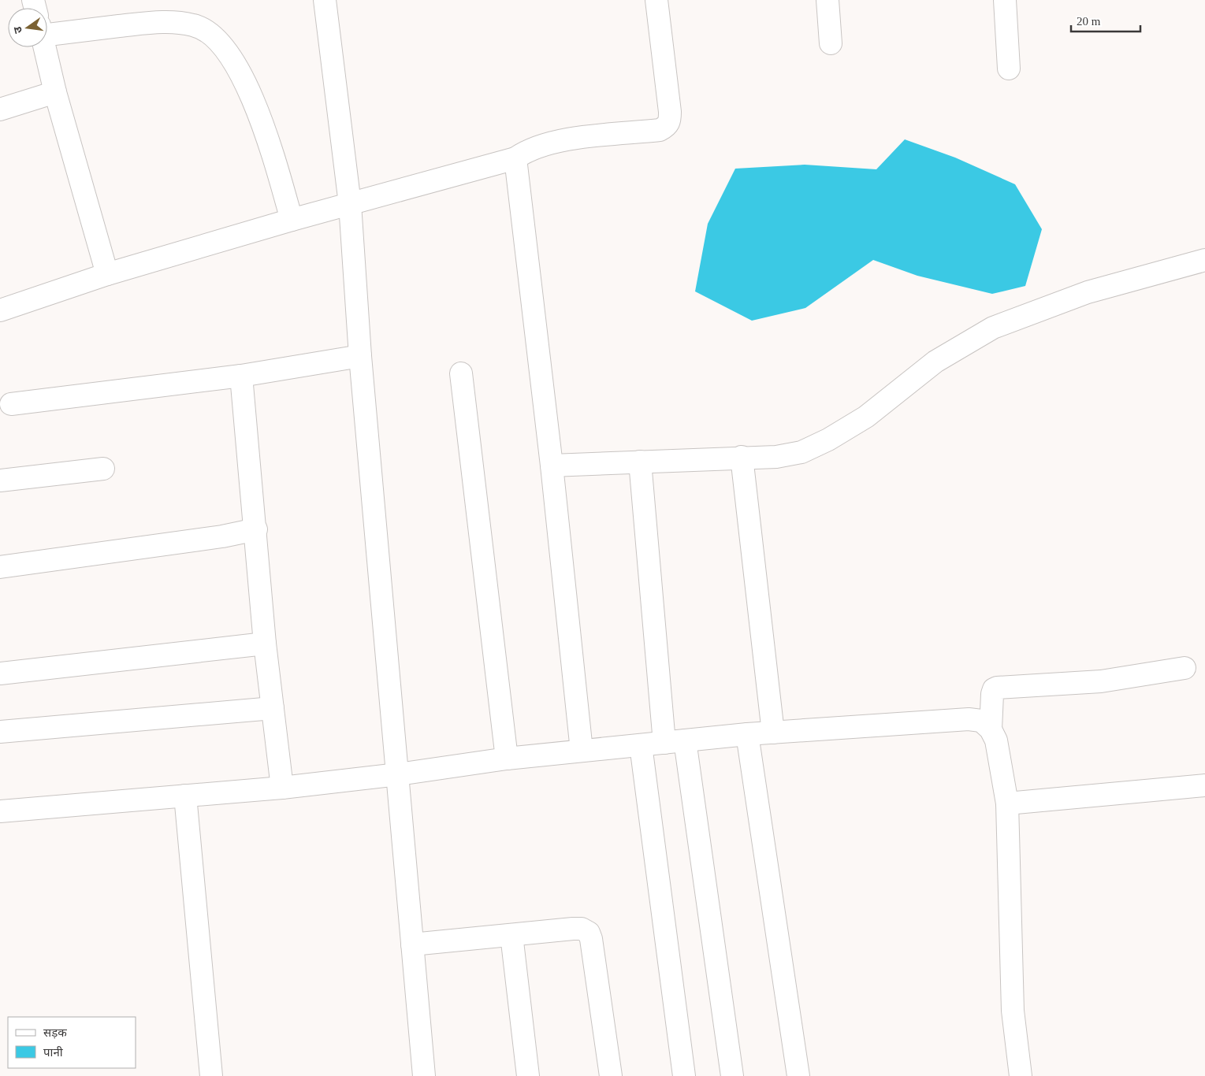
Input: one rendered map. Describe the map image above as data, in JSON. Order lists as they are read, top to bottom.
{
  "legend": ["सड़क", "पानी"],
  "scale_bar": "20 m",
  "north": "left"
}
